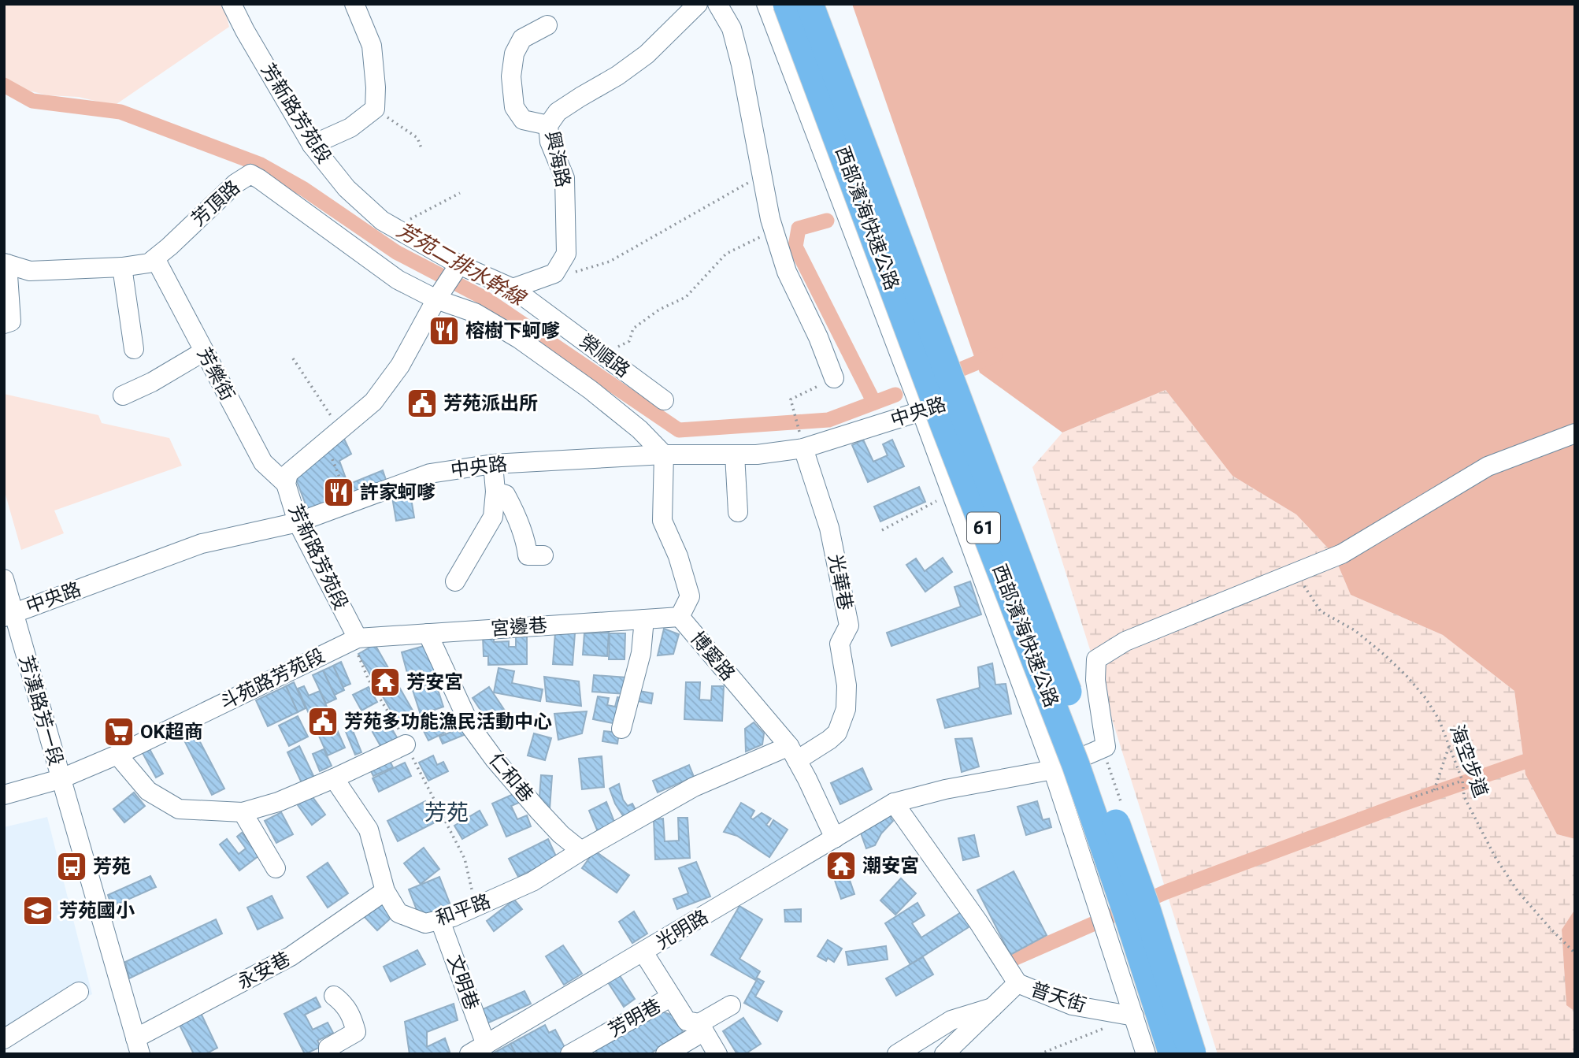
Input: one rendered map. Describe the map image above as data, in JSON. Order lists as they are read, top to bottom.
{
  "streets": {
    "highway": ["西部濱海快速公路", "61"],
    "street": [
      "芳新路芳苑段",
      "興海路",
      "芳頂路",
      "榮順路",
      "芳樂街",
      "中央路",
      "光華巷",
      "宮邊巷",
      "博愛路",
      "斗苑路芳苑段",
      "芳漢路芳一段",
      "仁和巷",
      "和平路",
      "光明路",
      "永安巷",
      "文明巷",
      "普天街",
      "芳明巷"
    ],
    "path": ["海空步道"]
  },
  "crossings": [
    ["芳新路芳苑段", "芳頂路"],
    ["芳新路芳苑段", "榮順路"],
    ["芳新路芳苑段", "芳樂街"],
    ["芳新路芳苑段", "中央路"],
    ["芳新路芳苑段", "宮邊巷"],
    ["芳新路芳苑段", "斗苑路芳苑段"],
    ["芳頂路", "芳樂街"],
    ["中央路", "光華巷"],
    ["中央路", "博愛路"],
    ["中央路", "芳漢路芳一段"],
    ["光華巷", "博愛路"],
    ["光華巷", "和平路"],
    ["宮邊巷", "博愛路"],
    ["宮邊巷", "斗苑路芳苑段"],
    ["宮邊巷", "仁和巷"],
    ["博愛路", "和平路"],
    ["博愛路", "光明路"],
    ["斗苑路芳苑段", "芳漢路芳一段"],
    ["芳漢路芳一段", "永安巷"],
    ["海空步道", "光明路"],
    ["仁和巷", "和平路"],
    ["和平路", "永安巷"],
    ["和平路", "文明巷"],
    ["光明路", "文明巷"]
  ],
  "districts": ["芳苑"],
  "water": ["芳苑二排水幹線"],
  "places": {
    "restaurant": ["榕樹下蚵嗲", "許家蚵嗲"],
    "public building": ["芳苑派出所", "芳苑多功能漁民活動中心"],
    "temple": ["芳安宮", "潮安宮"],
    "supermarket": ["OK超商"],
    "bus stop": ["芳苑"],
    "school or university": ["芳苑國小"]
  }
}
